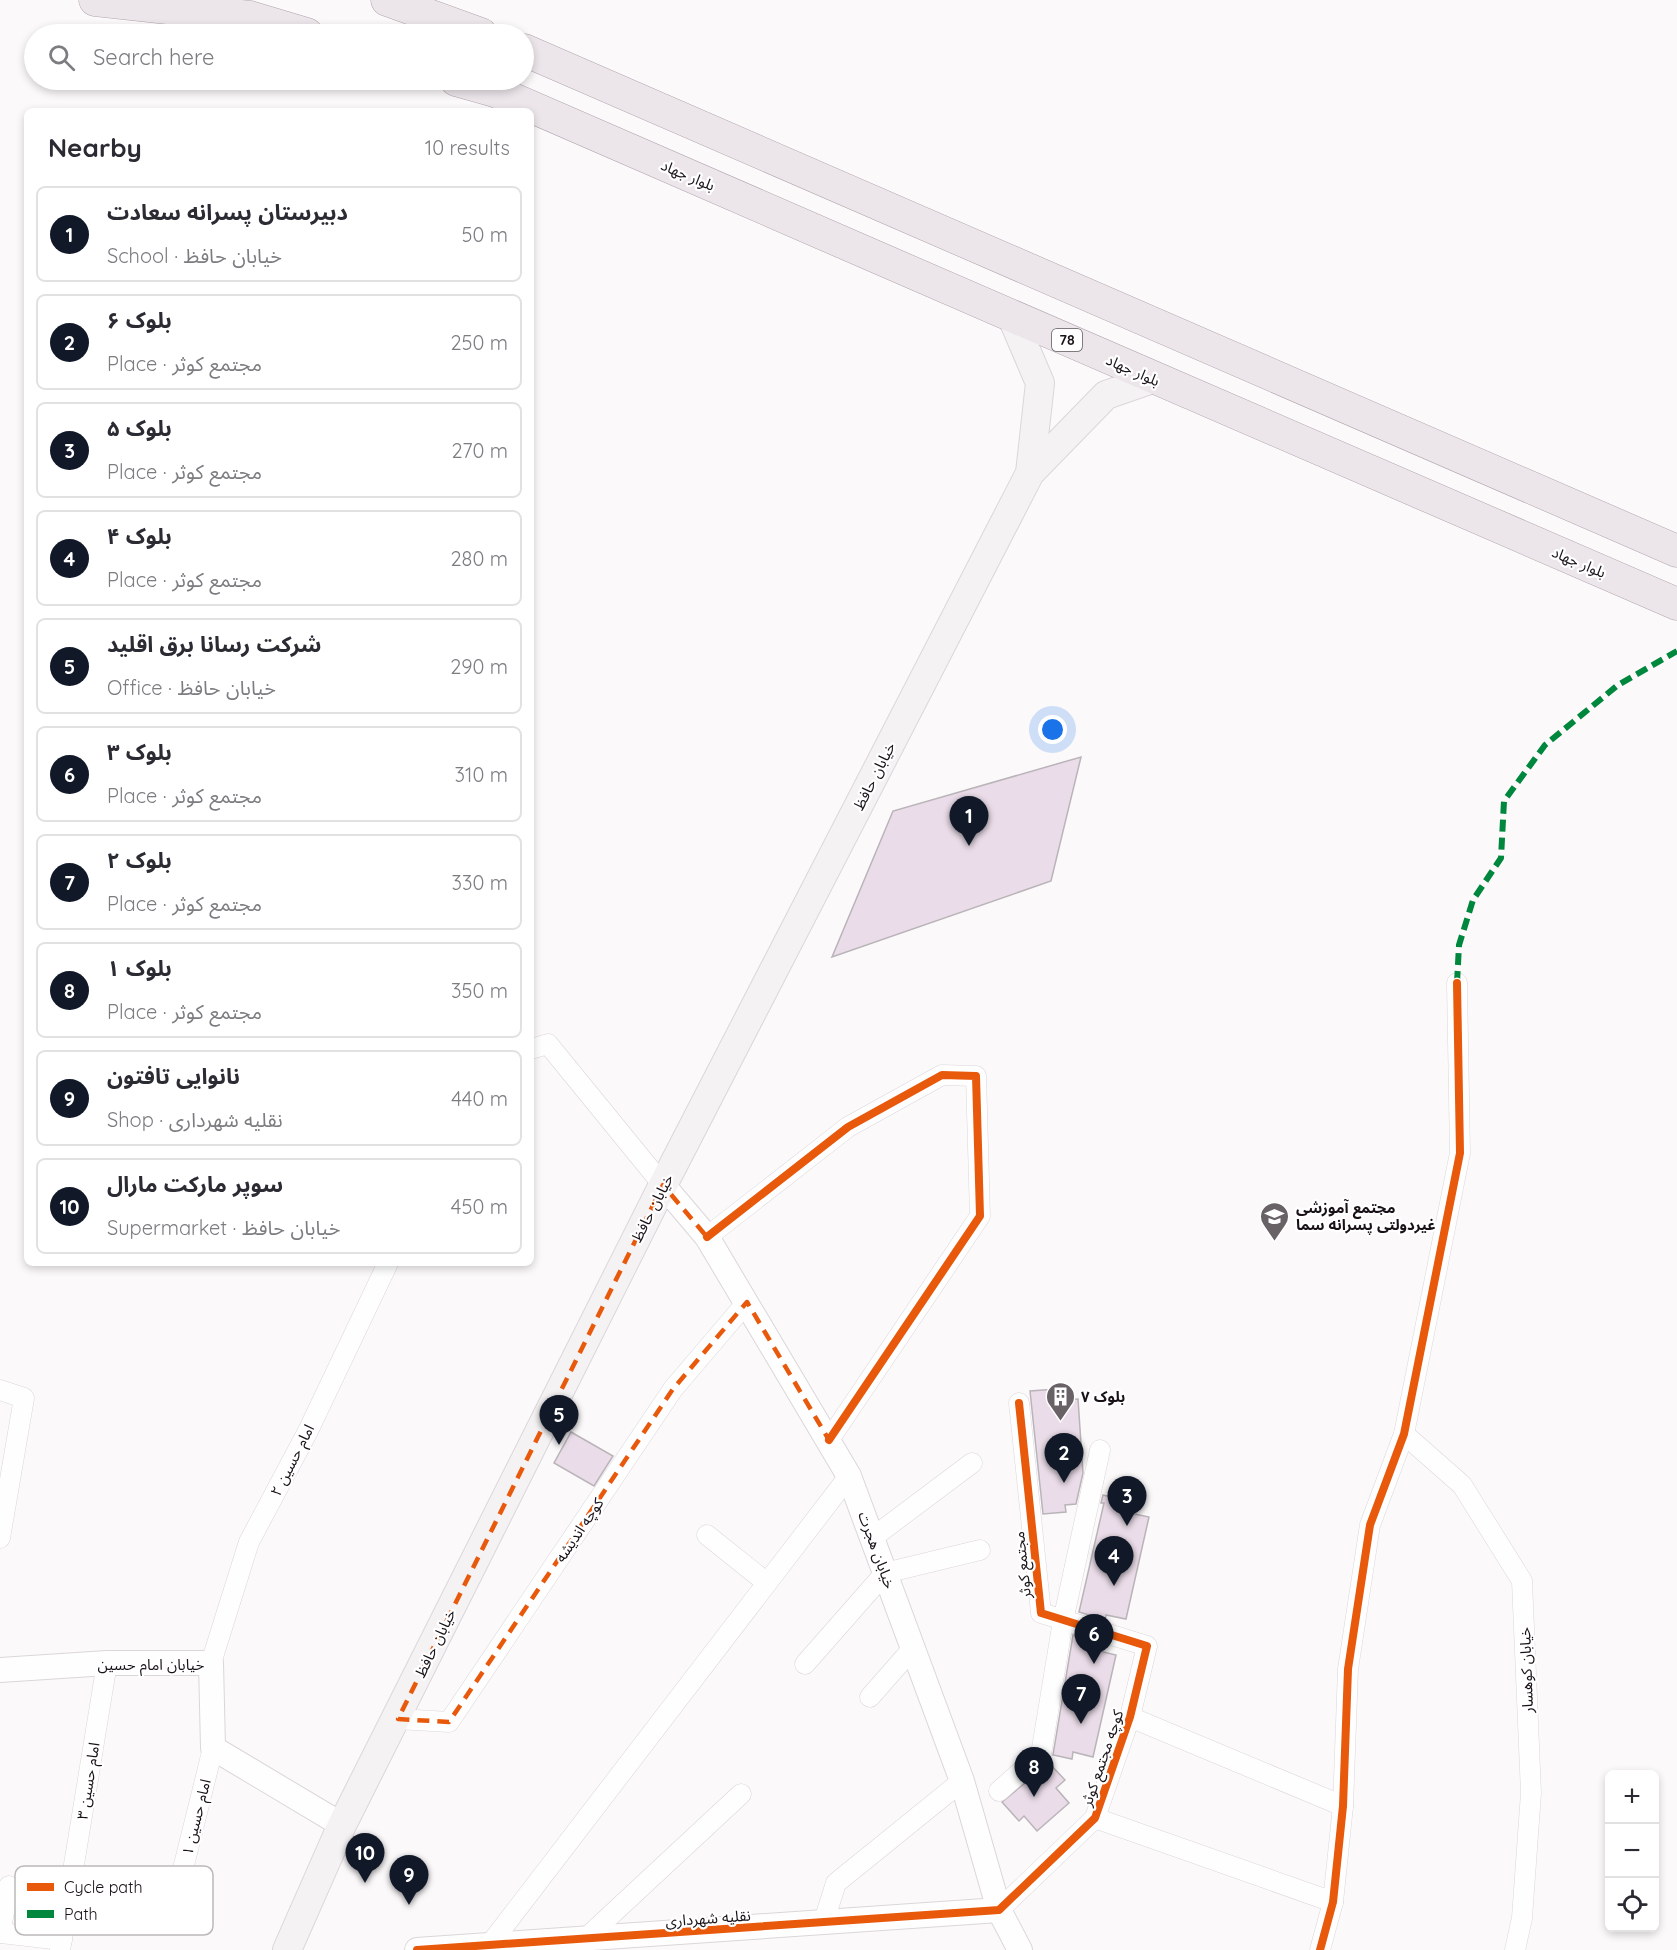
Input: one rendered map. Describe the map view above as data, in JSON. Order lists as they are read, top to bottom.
{
  "streets": {
    "main road": ["بلوار جهاد", "78", "خیابان حافظ"],
    "street": [
      "امام حسین ۲",
      "کوچه اندیشه",
      "خیابان هجرت",
      "مجتمع کوثر",
      "خیابان امام حسین",
      "خیابان کوهسار",
      "کوچه مجتمع کوثر",
      "امام حسین ۳",
      "امام حسین ۱",
      "نقلیه شهرداری"
    ]
  },
  "crossings": [
    ["خیابان حافظ", "کوچه اندیشه"],
    ["خیابان حافظ", "خیابان هجرت"],
    ["امام حسین ۲", "خیابان امام حسین"],
    ["کوچه اندیشه", "خیابان هجرت"],
    ["خیابان هجرت", "کوچه مجتمع کوثر"],
    ["خیابان هجرت", "نقلیه شهرداری"],
    ["مجتمع کوثر", "کوچه مجتمع کوثر"],
    ["خیابان امام حسین", "امام حسین ۳"],
    ["خیابان امام حسین", "امام حسین ۱"],
    ["کوچه مجتمع کوثر", "نقلیه شهرداری"]
  ],
  "places": {
    "school or university": ["مجتمع آموزشی غیردولتی پسرانه سما"],
    "building": ["بلوک ۷"]
  },
  "legend": ["Cycle path", "Path"],
  "page": {
    "search": "Search here",
    "heading": ["Nearby", "10 results"],
    "list": [
      {
        "mark": "1",
        "name": "دبیرستان پسرانه سعادت",
        "note": "School · خیابان حافظ",
        "value": "50 m"
      },
      {
        "mark": "2",
        "name": "بلوک ۶",
        "note": "Place · مجتمع کوثر",
        "value": "250 m"
      },
      {
        "mark": "3",
        "name": "بلوک ۵",
        "note": "Place · مجتمع کوثر",
        "value": "270 m"
      },
      {
        "mark": "4",
        "name": "بلوک ۴",
        "note": "Place · مجتمع کوثر",
        "value": "280 m"
      },
      {
        "mark": "5",
        "name": "شرکت رسانا برق اقلید",
        "note": "Office · خیابان حافظ",
        "value": "290 m"
      },
      {
        "mark": "6",
        "name": "بلوک ۳",
        "note": "Place · مجتمع کوثر",
        "value": "310 m"
      },
      {
        "mark": "7",
        "name": "بلوک ۲",
        "note": "Place · مجتمع کوثر",
        "value": "330 m"
      },
      {
        "mark": "8",
        "name": "بلوک ۱",
        "note": "Place · مجتمع کوثر",
        "value": "350 m"
      },
      {
        "mark": "9",
        "name": "نانوایی تافتون",
        "note": "Shop · نقلیه شهرداری",
        "value": "440 m"
      },
      {
        "mark": "10",
        "name": "سوپر مارکت مارال",
        "note": "Supermarket · خیابان حافظ",
        "value": "450 m"
      }
    ],
    "pins": [
      "1",
      "5",
      "2",
      "3",
      "4",
      "6",
      "7",
      "8",
      "10",
      "9"
    ],
    "map_buttons": ["+", "−"]
  }
}
